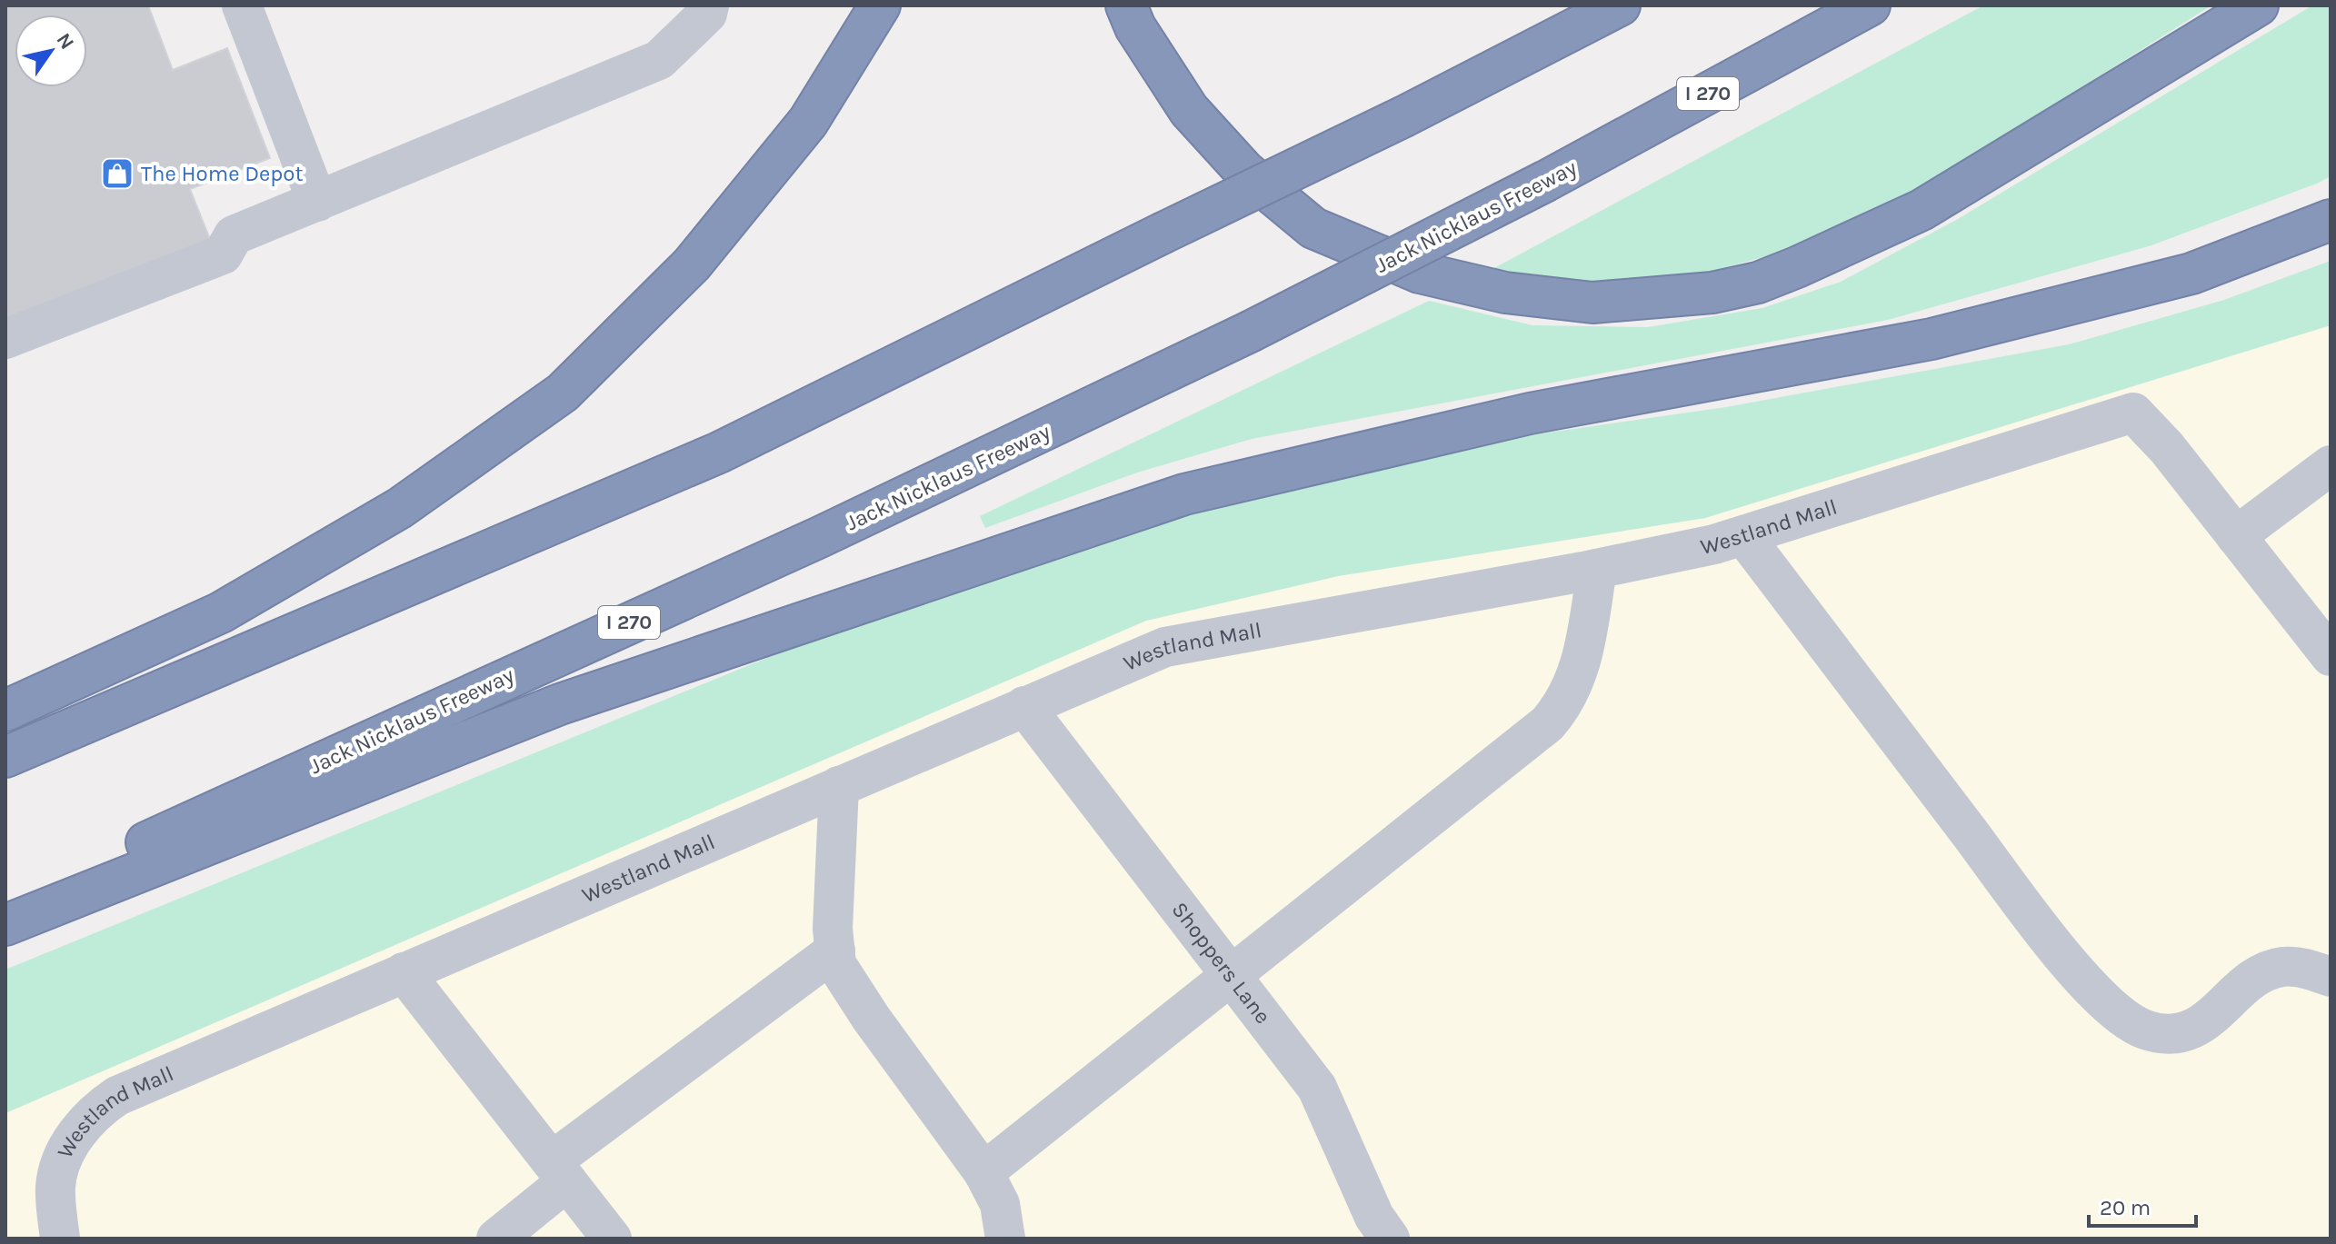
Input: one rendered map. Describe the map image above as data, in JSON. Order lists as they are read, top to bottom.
{
  "streets": {
    "highway": ["I 270", "Jack Nicklaus Freeway"],
    "lane": ["Westland Mall", "Shoppers Lane"]
  },
  "crossings": [
    ["Westland Mall", "Shoppers Lane"]
  ],
  "places": {
    "shop": ["The Home Depot"]
  },
  "scale_bar": "20 m",
  "north": "top right"
}
